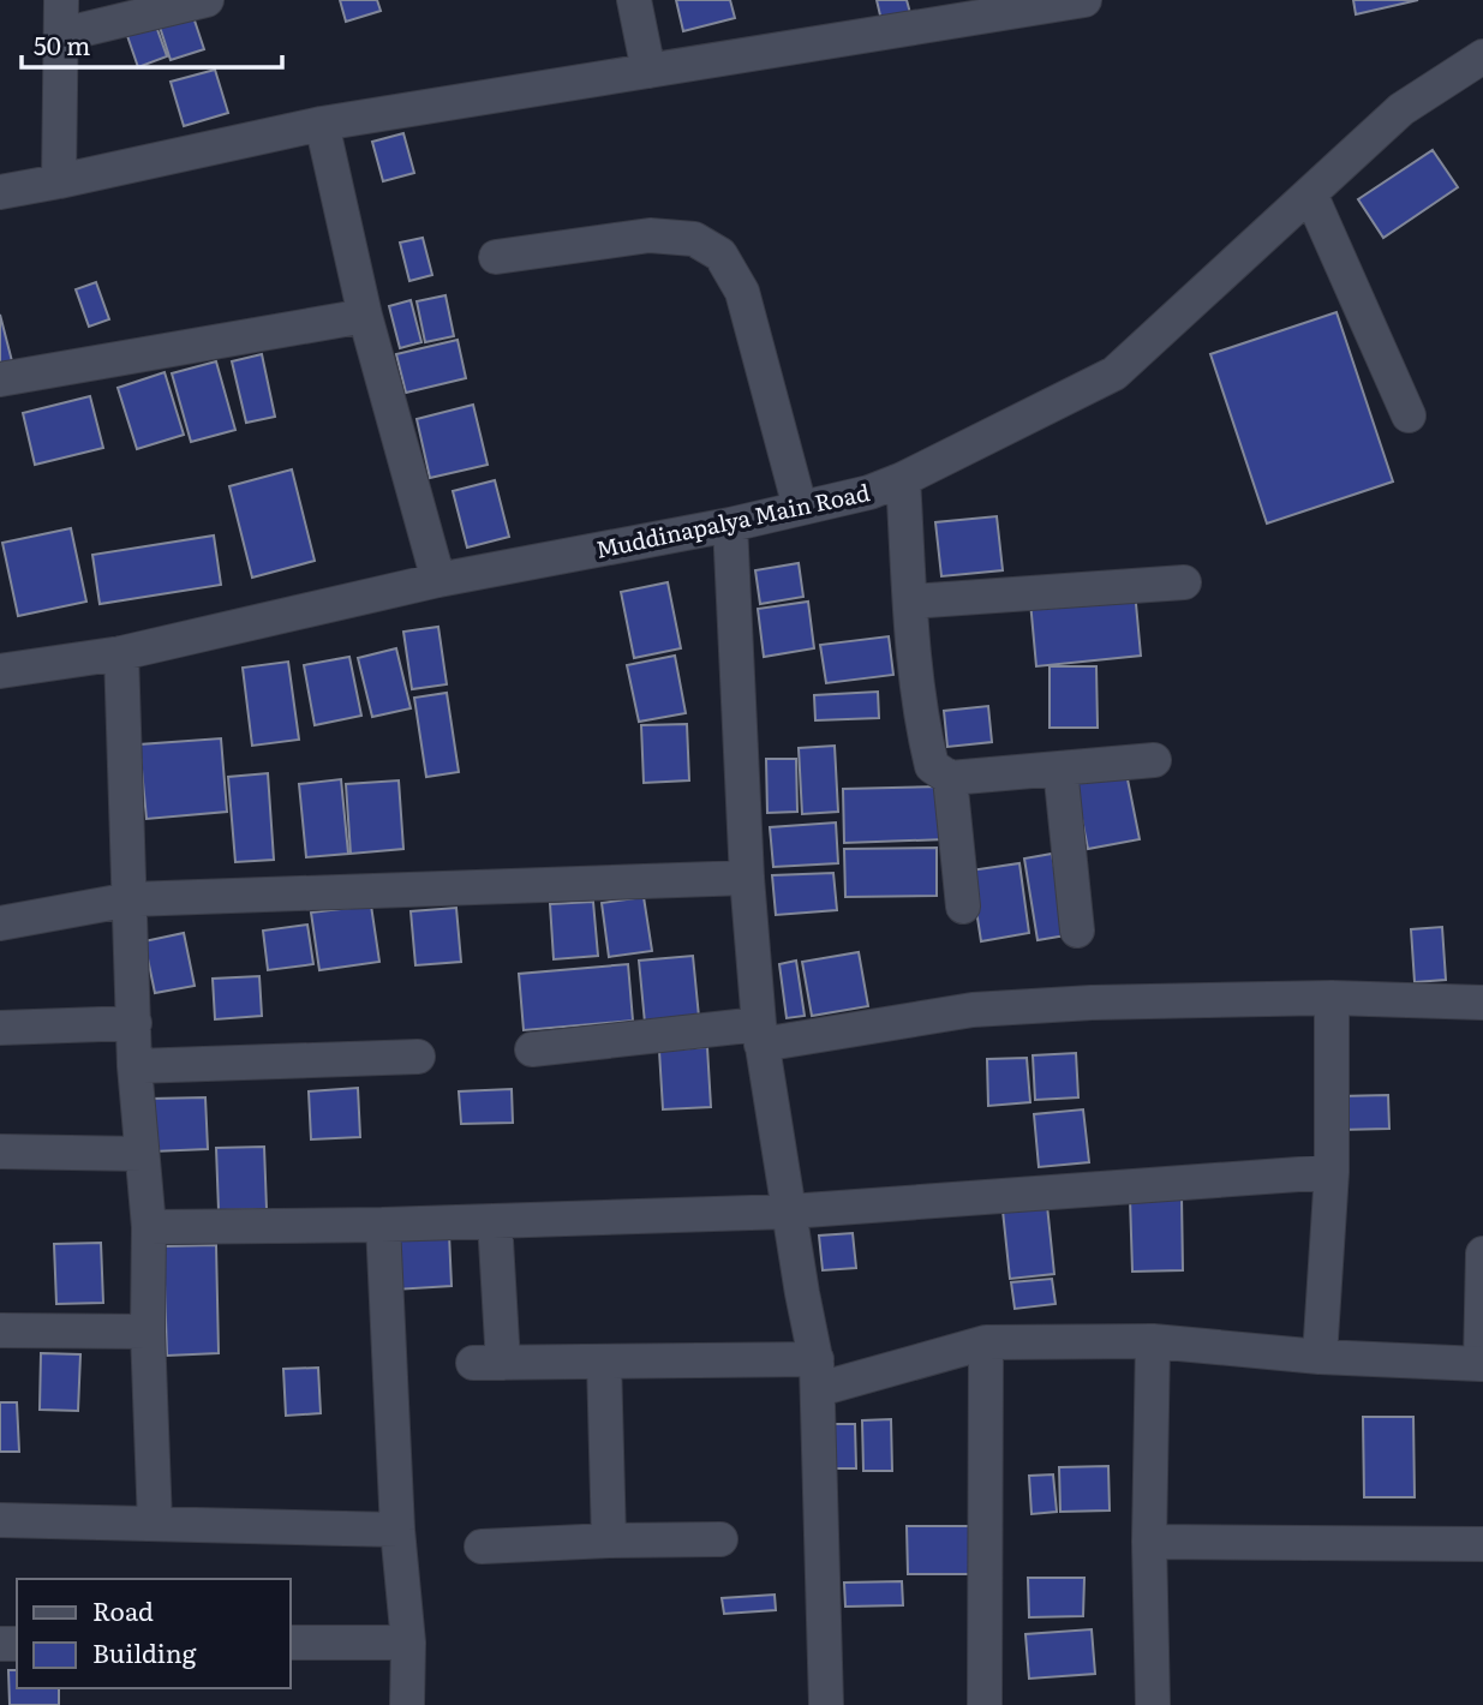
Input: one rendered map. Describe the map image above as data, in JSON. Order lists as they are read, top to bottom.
{
  "streets": {
    "street": ["Muddinapalya Main Road"]
  },
  "legend": ["Road", "Building"],
  "scale_bar": "50 m"
}
